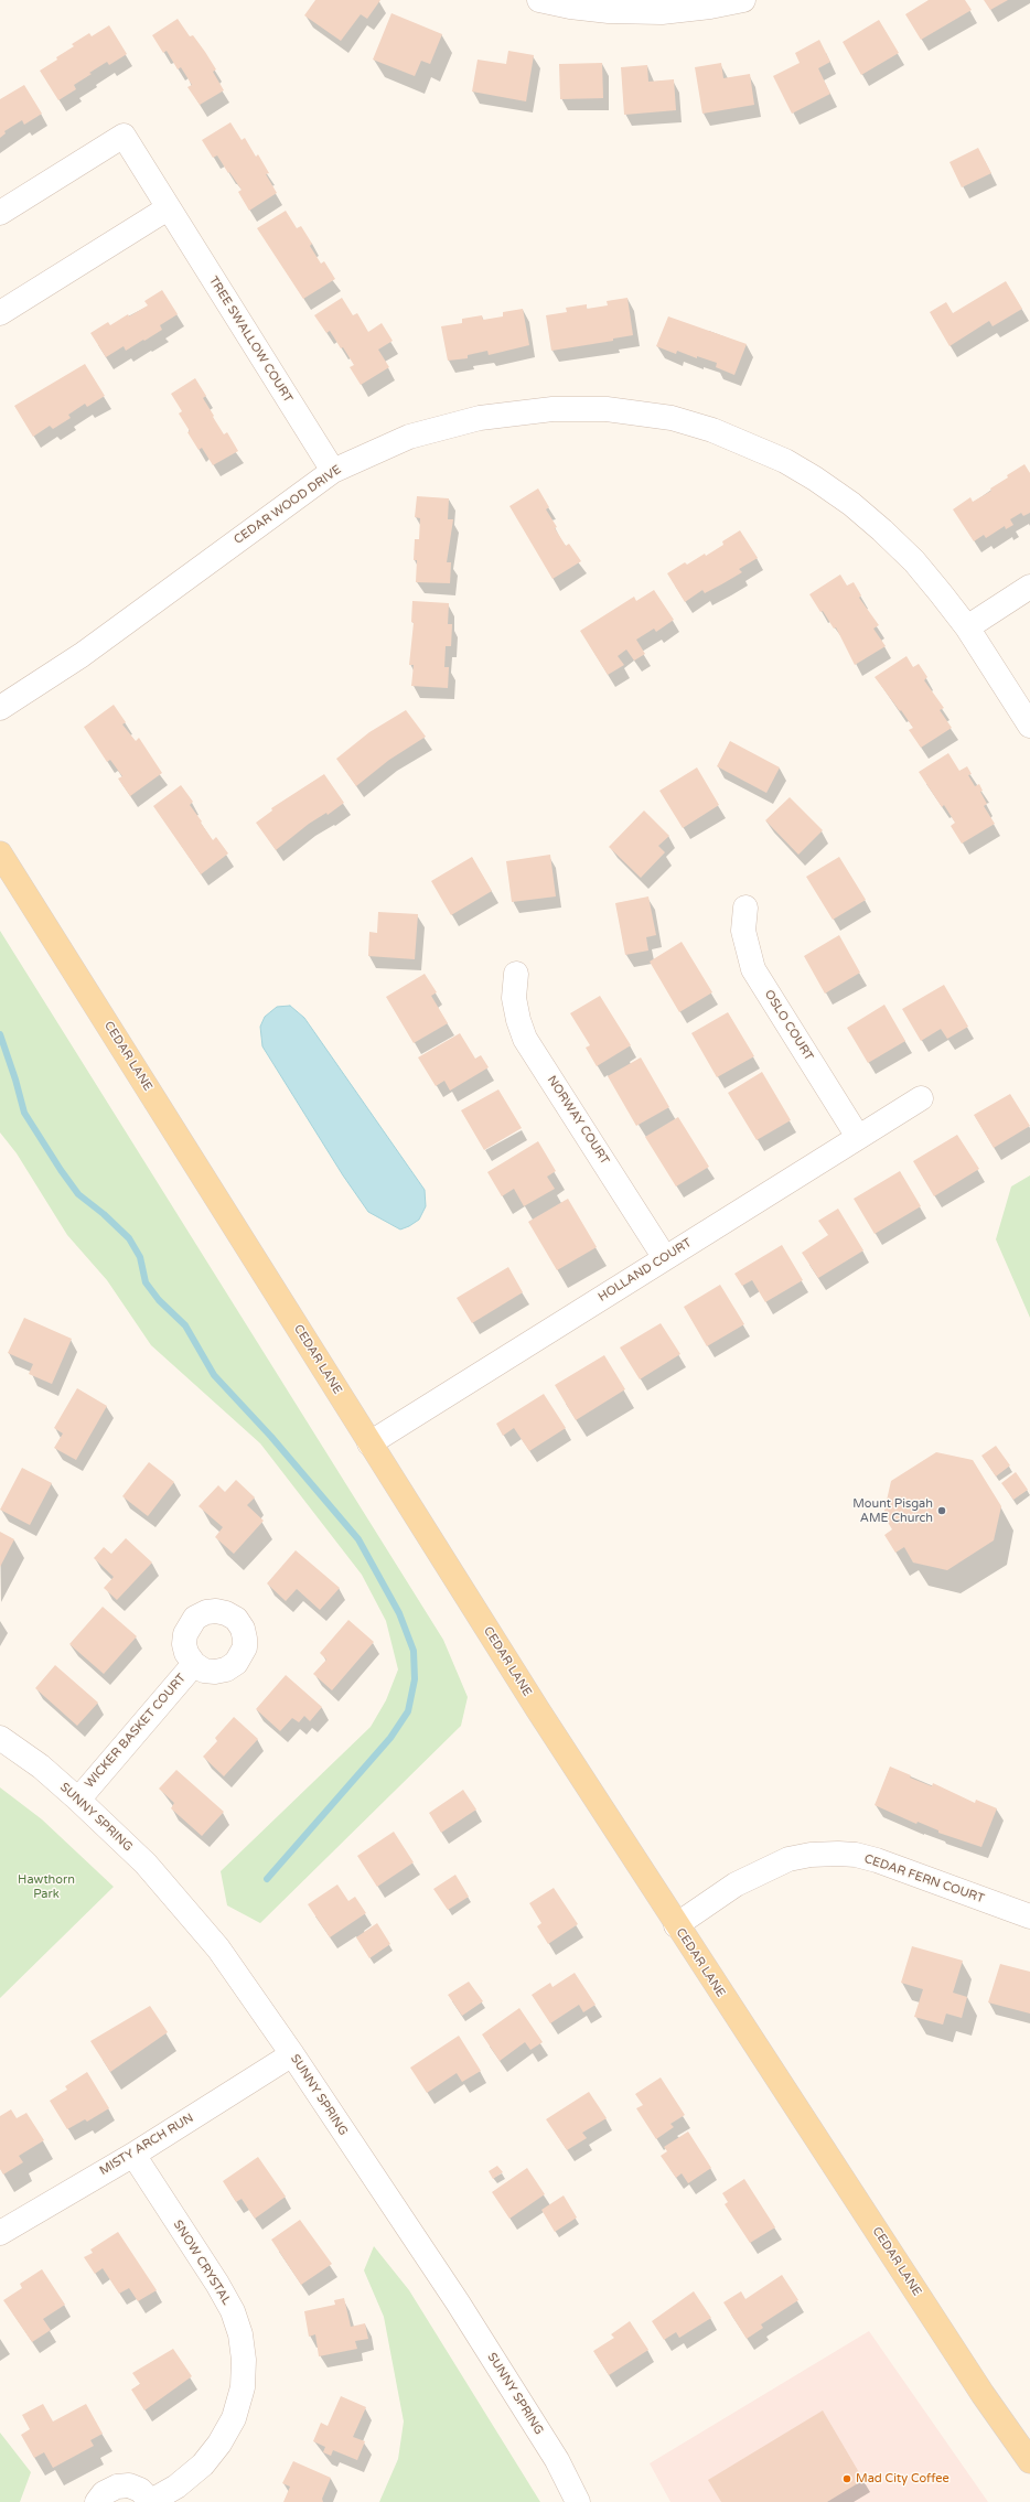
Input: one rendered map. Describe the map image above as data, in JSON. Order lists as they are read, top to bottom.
{
  "streets": {
    "main road": ["CEDAR LANE"],
    "street": [
      "TREE SWALLOW COURT",
      "CEDAR WOOD DRIVE",
      "OSLO COURT",
      "NORWAY COURT",
      "HOLLAND COURT",
      "WICKER BASKET COURT",
      "SUNNY SPRING",
      "CEDAR FERN COURT",
      "MISTY ARCH RUN",
      "SNOW CRYSTAL"
    ]
  },
  "crossings": [
    ["TREE SWALLOW COURT", "CEDAR WOOD DRIVE"],
    ["OSLO COURT", "HOLLAND COURT"],
    ["CEDAR LANE", "HOLLAND COURT"],
    ["CEDAR LANE", "CEDAR FERN COURT"],
    ["NORWAY COURT", "HOLLAND COURT"],
    ["WICKER BASKET COURT", "SUNNY SPRING"],
    ["SUNNY SPRING", "MISTY ARCH RUN"],
    ["MISTY ARCH RUN", "SNOW CRYSTAL"]
  ],
  "parks": ["Hawthorn Park"],
  "places": ["Mount Pisgah AME Church", "Mad City Coffee"]
}
